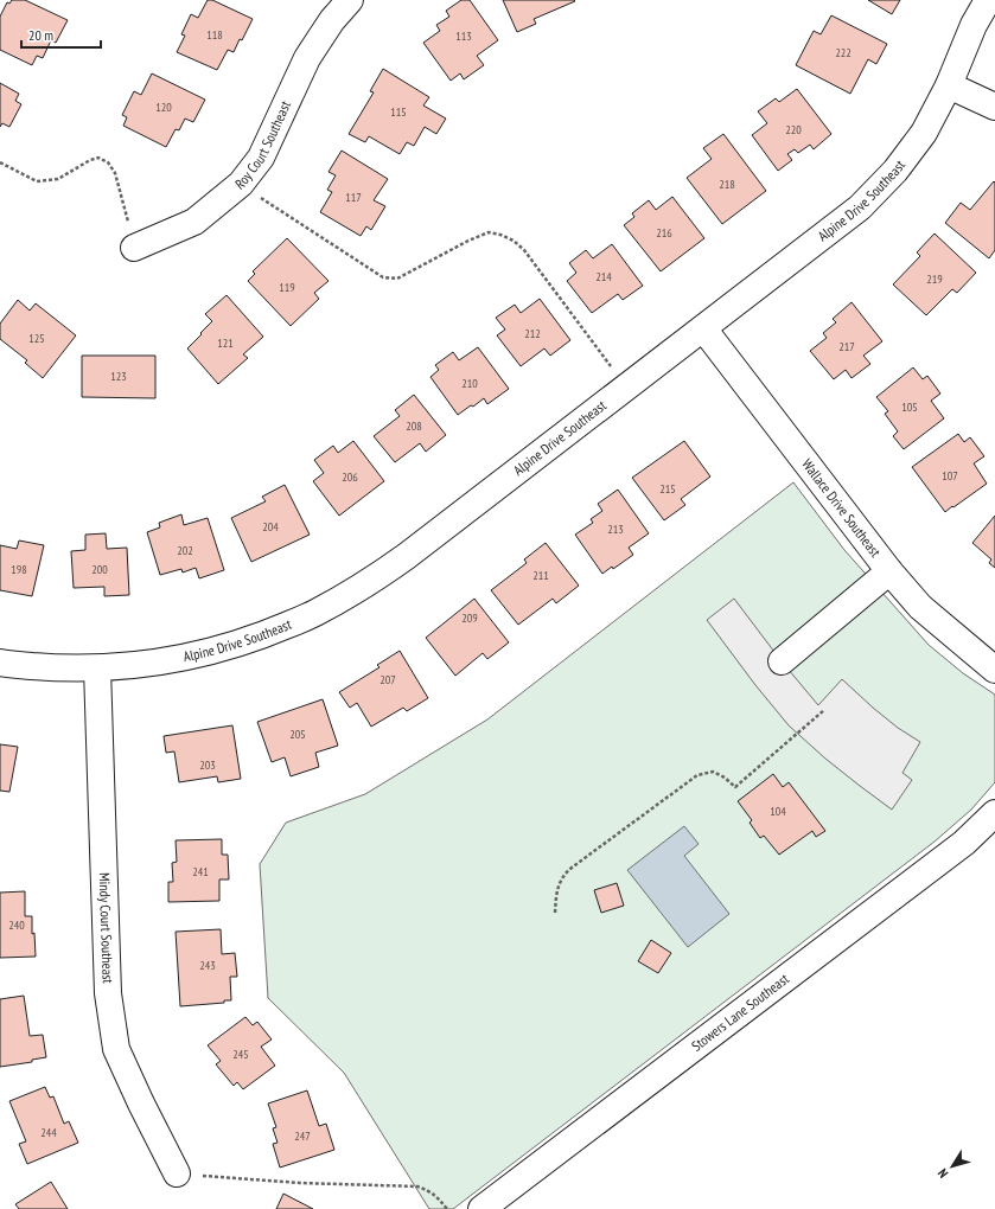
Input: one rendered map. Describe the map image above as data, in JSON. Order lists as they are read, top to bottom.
{
  "streets": {
    "street": [
      "Roy Court Southeast",
      "Alpine Drive Southeast",
      "Wallace Drive Southeast",
      "Mindy Court Southeast",
      "Stowers Lane Southeast"
    ]
  },
  "crossings": [
    ["Alpine Drive Southeast", "Wallace Drive Southeast"],
    ["Alpine Drive Southeast", "Mindy Court Southeast"]
  ],
  "house_numbers": [
    "118",
    "113",
    "222",
    "120",
    "115",
    "220",
    "218",
    "117",
    "216",
    "214",
    "219",
    "119",
    "212",
    "125",
    "121",
    "217",
    "123",
    "210",
    "105",
    "208",
    "107",
    "206",
    "215",
    "204",
    "213",
    "202",
    "198",
    "200",
    "211",
    "209",
    "207",
    "205",
    "203",
    "104",
    "241",
    "240",
    "243",
    "245",
    "244",
    "247"
  ],
  "scale_bar": "20 m",
  "north": "bottom left"
}
